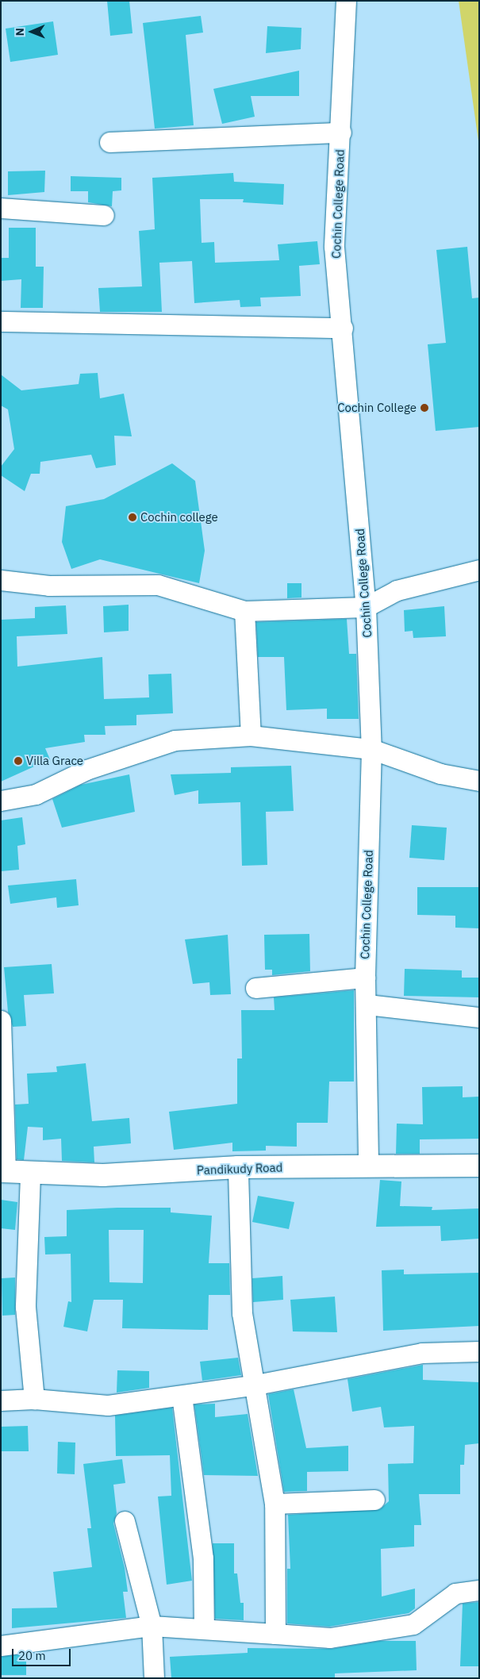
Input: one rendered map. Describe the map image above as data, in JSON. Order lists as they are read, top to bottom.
{
  "streets": {
    "street": ["Cochin College Road", "Pandikudy Road"]
  },
  "crossings": [
    ["Cochin College Road", "Pandikudy Road"]
  ],
  "places": ["Cochin College", "Cochin college", "Villa Grace"],
  "scale_bar": "20 m",
  "north": "left"
}
